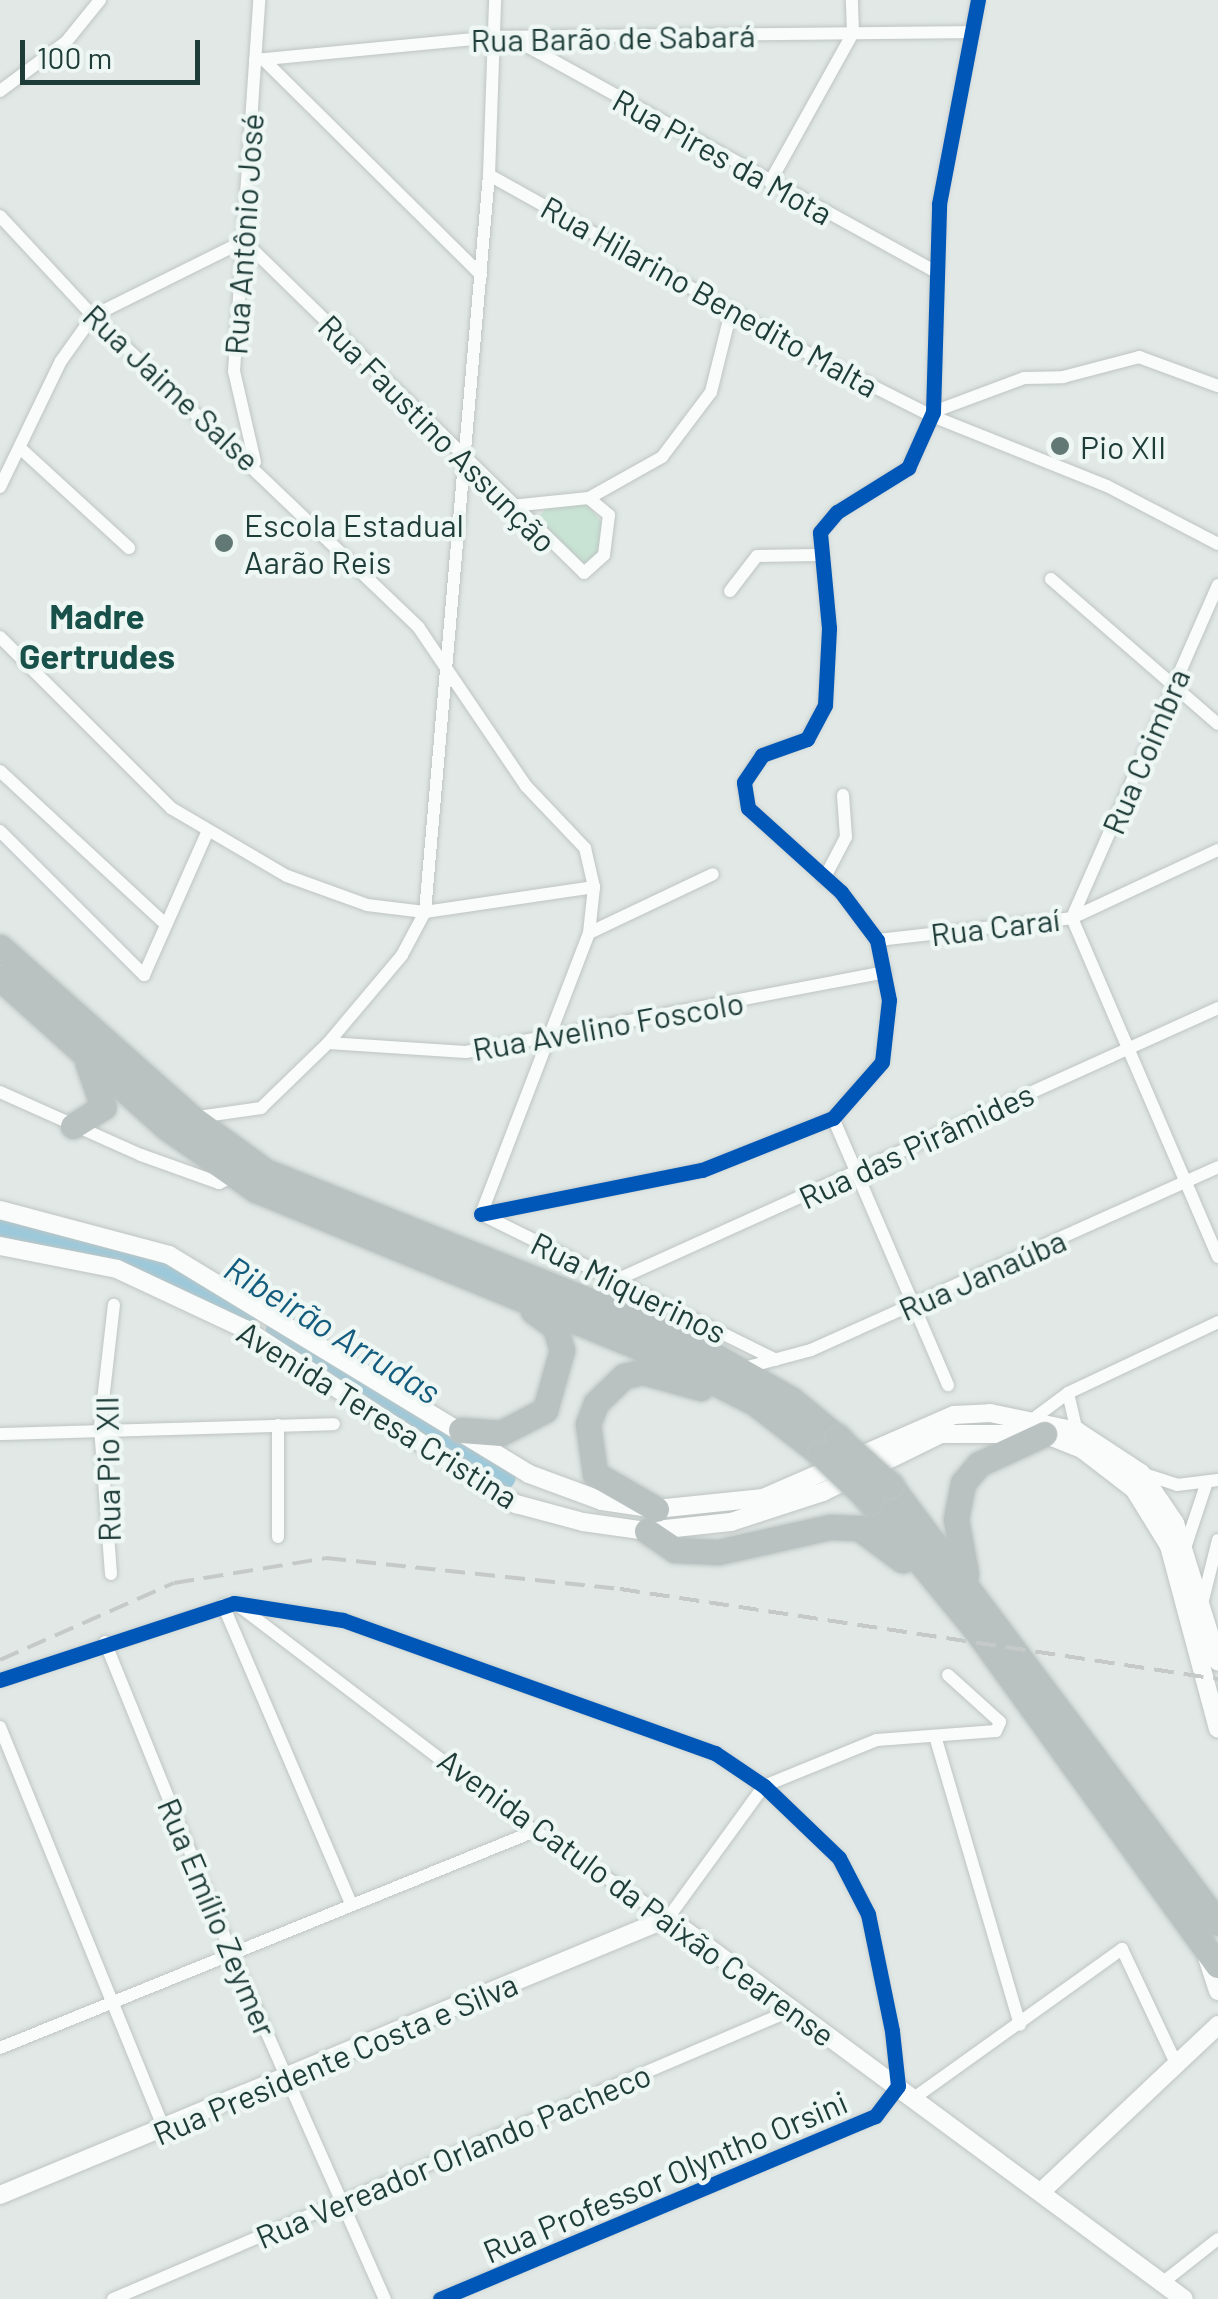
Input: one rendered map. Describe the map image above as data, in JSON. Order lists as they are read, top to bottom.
{
  "streets": {
    "main road": ["Avenida Teresa Cristina", "Avenida Catulo da Paixão Cearense", "Rua Presidente Costa e Silva"],
    "street": [
      "Rua Barão de Sabará",
      "Rua Pires da Mota",
      "Rua Antônio José",
      "Rua Hilarino Benedito Malta",
      "Rua Jaime Salse",
      "Rua Faustino Assunção",
      "Rua Coimbra",
      "Rua Caraí",
      "Rua Avelino Foscolo",
      "Rua das Pirâmides",
      "Rua Janaúba",
      "Rua Miquerinos",
      "Rua Pio XII",
      "Rua Emílio Zeymer",
      "Rua Vereador Orlando Pacheco",
      "Rua Professor Olyntho Orsini"
    ]
  },
  "crossings": [
    ["Rua Barão de Sabará", "Rua Pires da Mota"],
    ["Rua Barão de Sabará", "Rua Antônio José"],
    ["Rua Antônio José", "Rua Jaime Salse"],
    ["Rua Antônio José", "Rua Faustino Assunção"],
    ["Rua Coimbra", "Rua Caraí"],
    ["Rua das Pirâmides", "Rua Miquerinos"],
    ["Rua Janaúba", "Rua Miquerinos"],
    ["Avenida Catulo da Paixão Cearense", "Rua Presidente Costa e Silva"],
    ["Avenida Catulo da Paixão Cearense", "Rua Vereador Orlando Pacheco"],
    ["Avenida Catulo da Paixão Cearense", "Rua Professor Olyntho Orsini"],
    ["Rua Emílio Zeymer", "Rua Presidente Costa e Silva"],
    ["Rua Emílio Zeymer", "Rua Vereador Orlando Pacheco"]
  ],
  "districts": ["Madre Gertrudes"],
  "water": ["Ribeirão Arrudas"],
  "places": ["Pio XII", "Escola Estadual Aarão Reis"],
  "scale_bar": "100 m"
}
